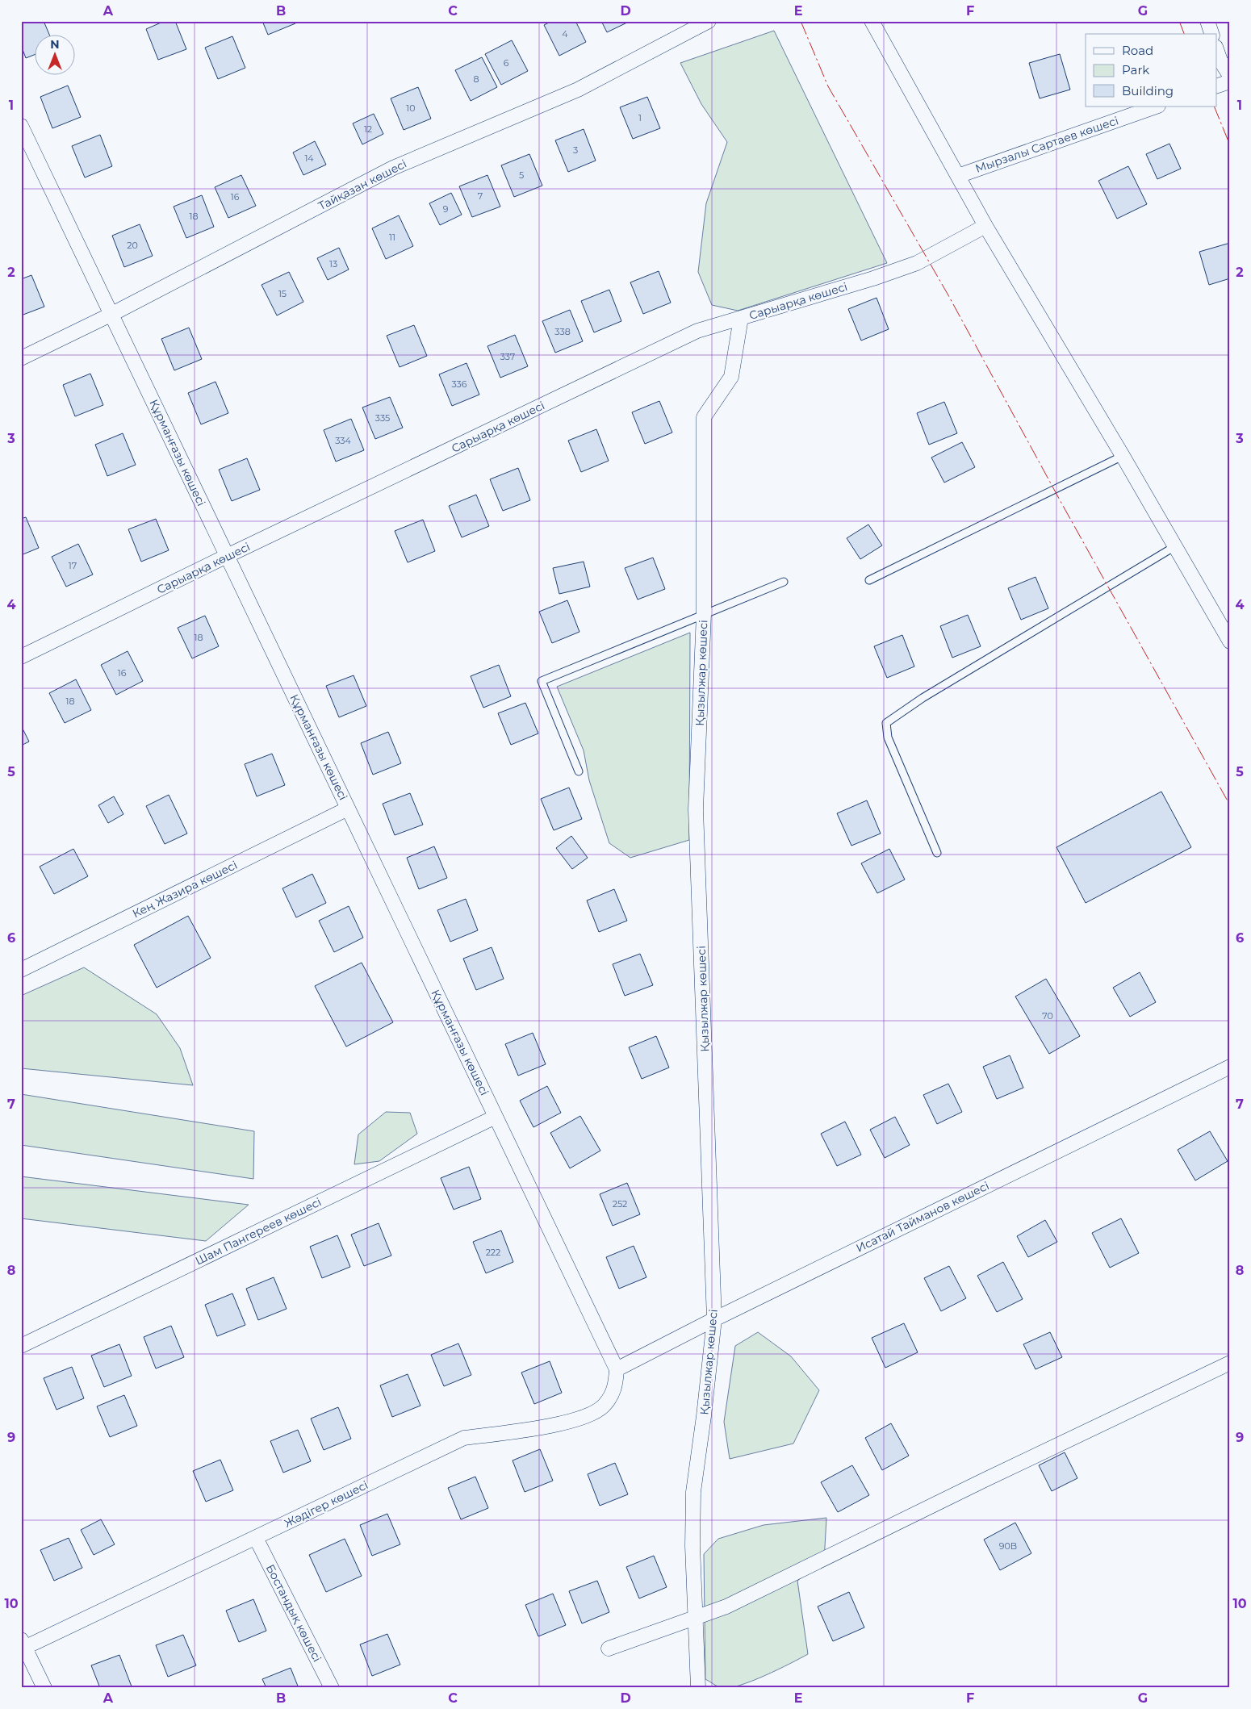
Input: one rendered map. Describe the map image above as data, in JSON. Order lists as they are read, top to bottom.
{
  "streets": {
    "street": [
      "Мырзалы Сартаев көшесі",
      "Тайқазан көшесі",
      "Сарыарқа көшесі",
      "Құрманғазы көшесі",
      "Қызылжар көшесі",
      "Кең Жазира көшесі",
      "Исатай Тайманов көшесі",
      "Шам Пангереев көшесі",
      "Жәдігер көшесі",
      "Бостандық көшесі"
    ]
  },
  "crossings": [
    ["Тайқазан көшесі", "Құрманғазы көшесі"],
    ["Сарыарқа көшесі", "Құрманғазы көшесі"],
    ["Сарыарқа көшесі", "Қызылжар көшесі"],
    ["Құрманғазы көшесі", "Кең Жазира көшесі"],
    ["Құрманғазы көшесі", "Исатай Тайманов көшесі"],
    ["Құрманғазы көшесі", "Шам Пангереев көшесі"],
    ["Құрманғазы көшесі", "Жәдігер көшесі"],
    ["Қызылжар көшесі", "Исатай Тайманов көшесі"],
    ["Исатай Тайманов көшесі", "Жәдігер көшесі"],
    ["Жәдігер көшесі", "Бостандық көшесі"]
  ],
  "house_numbers": [
    "4",
    "6",
    "8",
    "10",
    "1",
    "12",
    "3",
    "14",
    "5",
    "7",
    "16",
    "9",
    "18",
    "11",
    "20",
    "13",
    "15",
    "338",
    "337",
    "336",
    "335",
    "334",
    "17",
    "18",
    "16",
    "18",
    "70",
    "252",
    "222",
    "90B"
  ],
  "legend": ["Road", "Park", "Building"],
  "north": "top",
  "grid": {
    "columns": [
      "A",
      "B",
      "C",
      "D",
      "E",
      "F",
      "G"
    ],
    "rows": [
      "1",
      "2",
      "3",
      "4",
      "5",
      "6",
      "7",
      "8",
      "9",
      "10"
    ]
  }
}
